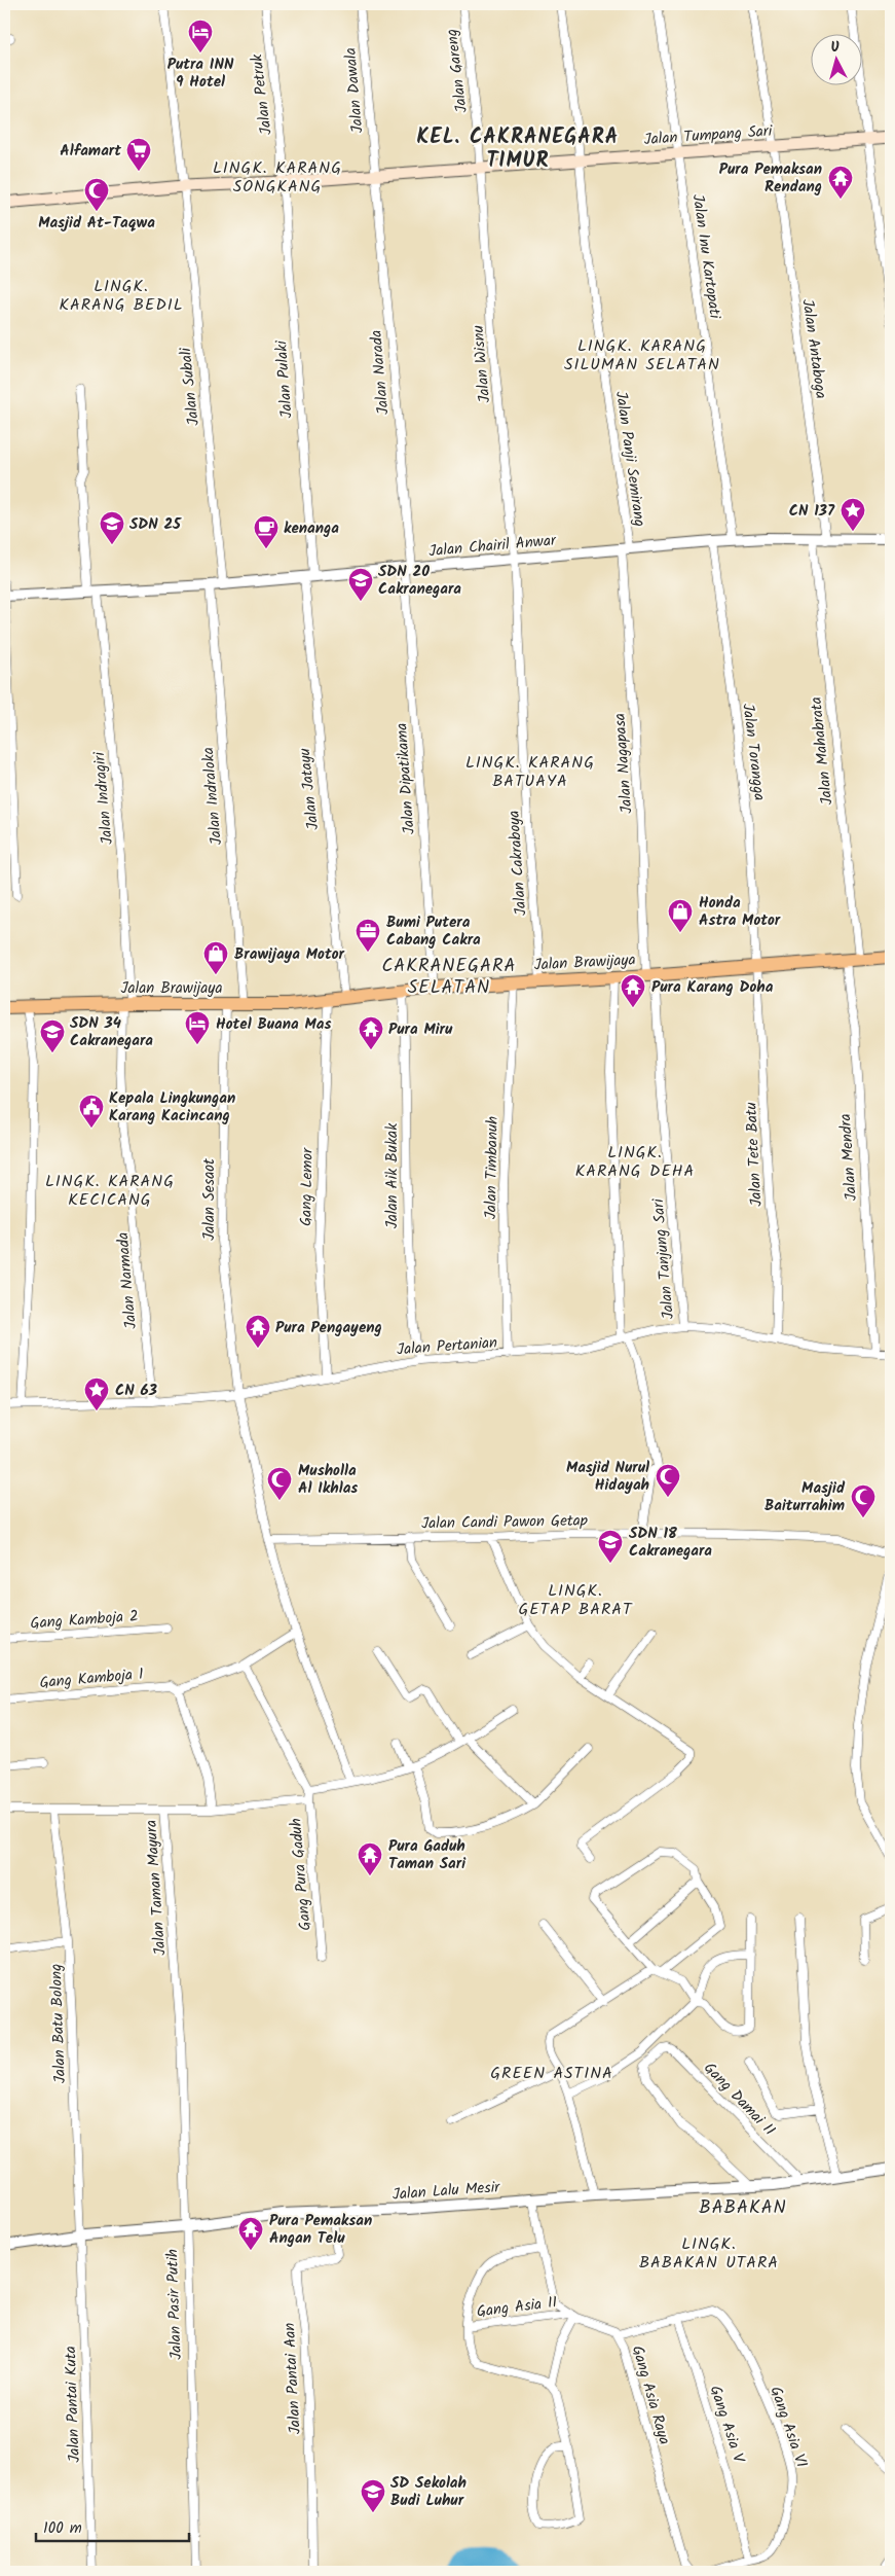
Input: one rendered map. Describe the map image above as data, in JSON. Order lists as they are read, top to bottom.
{
  "streets": {
    "main road": ["Jalan Tumpang Sari", "Jalan Brawijaya"],
    "street": [
      "Jalan Gareng",
      "Jalan Dawala",
      "Jalan Petruk",
      "Jalan Inu Kartopati",
      "Jalan Antaboga",
      "Jalan Wisnu",
      "Jalan Narada",
      "Jalan Pulaki",
      "Jalan Subali",
      "Jalan Panji Semirang",
      "Jalan Chairil Anwar",
      "Jalan Mahabrata",
      "Jalan Torangga",
      "Jalan Nagapasa",
      "Jalan Dipatikama",
      "Jalan Jatayu",
      "Jalan Indraloka",
      "Jalan Indragiri",
      "Jalan Cakraboya",
      "Jalan Tete Batu",
      "Jalan Mendra",
      "Jalan Timbanuh",
      "Jalan Aik Bukak",
      "Gang Lemor",
      "Jalan Sesaot",
      "Jalan Tanjung Sari",
      "Jalan Narmada",
      "Jalan Pertanian",
      "Jalan Candi Pawon Getap",
      "Gang Kamboja 2",
      "Gang Kamboja 1",
      "Gang Pura Gaduh",
      "Jalan Taman Mayura",
      "Jalan Batu Bolong",
      "Gang Damai II",
      "Jalan Lalu Mesir",
      "Jalan Pasir Putih",
      "Gang Asia II",
      "Jalan Pantai Aan",
      "Gang Asia Raya",
      "Jalan Pantai Kuta",
      "Gang Asia V",
      "Gang Asia VI"
    ]
  },
  "crossings": [
    ["Jalan Gareng", "Jalan Tumpang Sari"],
    ["Jalan Gareng", "Jalan Wisnu"],
    ["Jalan Dawala", "Jalan Tumpang Sari"],
    ["Jalan Dawala", "Jalan Narada"],
    ["Jalan Petruk", "Jalan Tumpang Sari"],
    ["Jalan Petruk", "Jalan Pulaki"],
    ["Jalan Tumpang Sari", "Jalan Inu Kartopati"],
    ["Jalan Tumpang Sari", "Jalan Antaboga"],
    ["Jalan Tumpang Sari", "Jalan Wisnu"],
    ["Jalan Tumpang Sari", "Jalan Narada"],
    ["Jalan Tumpang Sari", "Jalan Pulaki"],
    ["Jalan Tumpang Sari", "Jalan Subali"],
    ["Jalan Tumpang Sari", "Jalan Panji Semirang"],
    ["Jalan Inu Kartopati", "Jalan Chairil Anwar"],
    ["Jalan Antaboga", "Jalan Chairil Anwar"],
    ["Jalan Wisnu", "Jalan Chairil Anwar"],
    ["Jalan Wisnu", "Jalan Cakraboya"],
    ["Jalan Narada", "Jalan Chairil Anwar"],
    ["Jalan Narada", "Jalan Dipatikama"],
    ["Jalan Pulaki", "Jalan Chairil Anwar"],
    ["Jalan Pulaki", "Jalan Jatayu"],
    ["Jalan Subali", "Jalan Chairil Anwar"],
    ["Jalan Panji Semirang", "Jalan Chairil Anwar"],
    ["Jalan Panji Semirang", "Jalan Nagapasa"],
    ["Jalan Chairil Anwar", "Jalan Mahabrata"],
    ["Jalan Chairil Anwar", "Jalan Torangga"],
    ["Jalan Chairil Anwar", "Jalan Nagapasa"],
    ["Jalan Chairil Anwar", "Jalan Dipatikama"],
    ["Jalan Chairil Anwar", "Jalan Jatayu"],
    ["Jalan Chairil Anwar", "Jalan Indraloka"],
    ["Jalan Chairil Anwar", "Jalan Indragiri"],
    ["Jalan Chairil Anwar", "Jalan Cakraboya"],
    ["Jalan Mahabrata", "Jalan Brawijaya"],
    ["Jalan Torangga", "Jalan Brawijaya"],
    ["Jalan Torangga", "Jalan Tete Batu"],
    ["Jalan Nagapasa", "Jalan Brawijaya"],
    ["Jalan Nagapasa", "Jalan Tanjung Sari"],
    ["Jalan Dipatikama", "Jalan Brawijaya"],
    ["Jalan Jatayu", "Jalan Brawijaya"],
    ["Jalan Indraloka", "Jalan Brawijaya"],
    ["Jalan Indragiri", "Jalan Brawijaya"],
    ["Jalan Indragiri", "Jalan Narmada"],
    ["Jalan Cakraboya", "Jalan Brawijaya"],
    ["Jalan Brawijaya", "Jalan Tete Batu"],
    ["Jalan Brawijaya", "Jalan Mendra"],
    ["Jalan Brawijaya", "Jalan Timbanuh"],
    ["Jalan Brawijaya", "Jalan Aik Bukak"],
    ["Jalan Brawijaya", "Gang Lemor"],
    ["Jalan Brawijaya", "Jalan Sesaot"],
    ["Jalan Brawijaya", "Jalan Tanjung Sari"],
    ["Jalan Brawijaya", "Jalan Narmada"],
    ["Jalan Tete Batu", "Jalan Pertanian"],
    ["Jalan Mendra", "Jalan Pertanian"],
    ["Jalan Timbanuh", "Jalan Pertanian"],
    ["Jalan Aik Bukak", "Jalan Pertanian"],
    ["Gang Lemor", "Jalan Pertanian"],
    ["Jalan Sesaot", "Jalan Pertanian"],
    ["Jalan Sesaot", "Jalan Candi Pawon Getap"],
    ["Jalan Tanjung Sari", "Jalan Pertanian"],
    ["Jalan Narmada", "Jalan Pertanian"],
    ["Jalan Taman Mayura", "Jalan Batu Bolong"],
    ["Jalan Taman Mayura", "Jalan Pasir Putih"],
    ["Jalan Batu Bolong", "Jalan Lalu Mesir"],
    ["Jalan Batu Bolong", "Jalan Pantai Kuta"],
    ["Gang Damai II", "Jalan Lalu Mesir"],
    ["Jalan Lalu Mesir", "Jalan Pasir Putih"],
    ["Jalan Lalu Mesir", "Jalan Pantai Aan"],
    ["Jalan Lalu Mesir", "Gang Asia Raya"],
    ["Jalan Lalu Mesir", "Jalan Pantai Kuta"],
    ["Gang Asia II", "Gang Asia Raya"],
    ["Gang Asia V", "Gang Asia VI"]
  ],
  "districts": [
    "KEL. CAKRANEGARA TIMUR",
    "LINGK. KARANG SONGKANG",
    "LINGK. KARANG BEDIL",
    "LINGK. KARANG SILUMAN SELATAN",
    "LINGK. KARANG BATUAYA",
    "CAKRANEGARA SELATAN",
    "LINGK. KARANG DEHA",
    "LINGK. KARANG KECICANG",
    "LINGK. GETAP BARAT",
    "GREEN ASTINA",
    "BABAKAN",
    "LINGK. BABAKAN UTARA"
  ],
  "places": {
    "hotel": ["Putra INN 9 Hotel", "Hotel Buana Mas"],
    "supermarket": ["Alfamart"],
    "temple": [
      "Pura Pemaksan Rendang",
      "Pura Karang Doha",
      "Pura Miru",
      "Pura Pengayeng",
      "Pura Gaduh Taman Sari",
      "Pura Pemaksan Angan Telu"
    ],
    "mosque": [
      "Masjid At-Taqwa",
      "Masjid Nurul Hidayah",
      "Musholla Al Ikhlas",
      "Masjid Baiturrahim"
    ],
    "place": ["CN 137", "CN 63"],
    "school or university": [
      "SDN 25",
      "SDN 20 Cakranegara",
      "SDN 34 Cakranegara",
      "SDN 18 Cakranegara",
      "SD Sekolah Budi Luhur"
    ],
    "cafe": ["kenanga"],
    "shop": ["Honda Astra Motor", "Brawijaya Motor"],
    "office": ["Bumi Putera Cabang Cakra"],
    "public building": ["Kepala Lingkungan Karang Kacincang"]
  },
  "scale_bar": "100 m",
  "north": "top"
}
